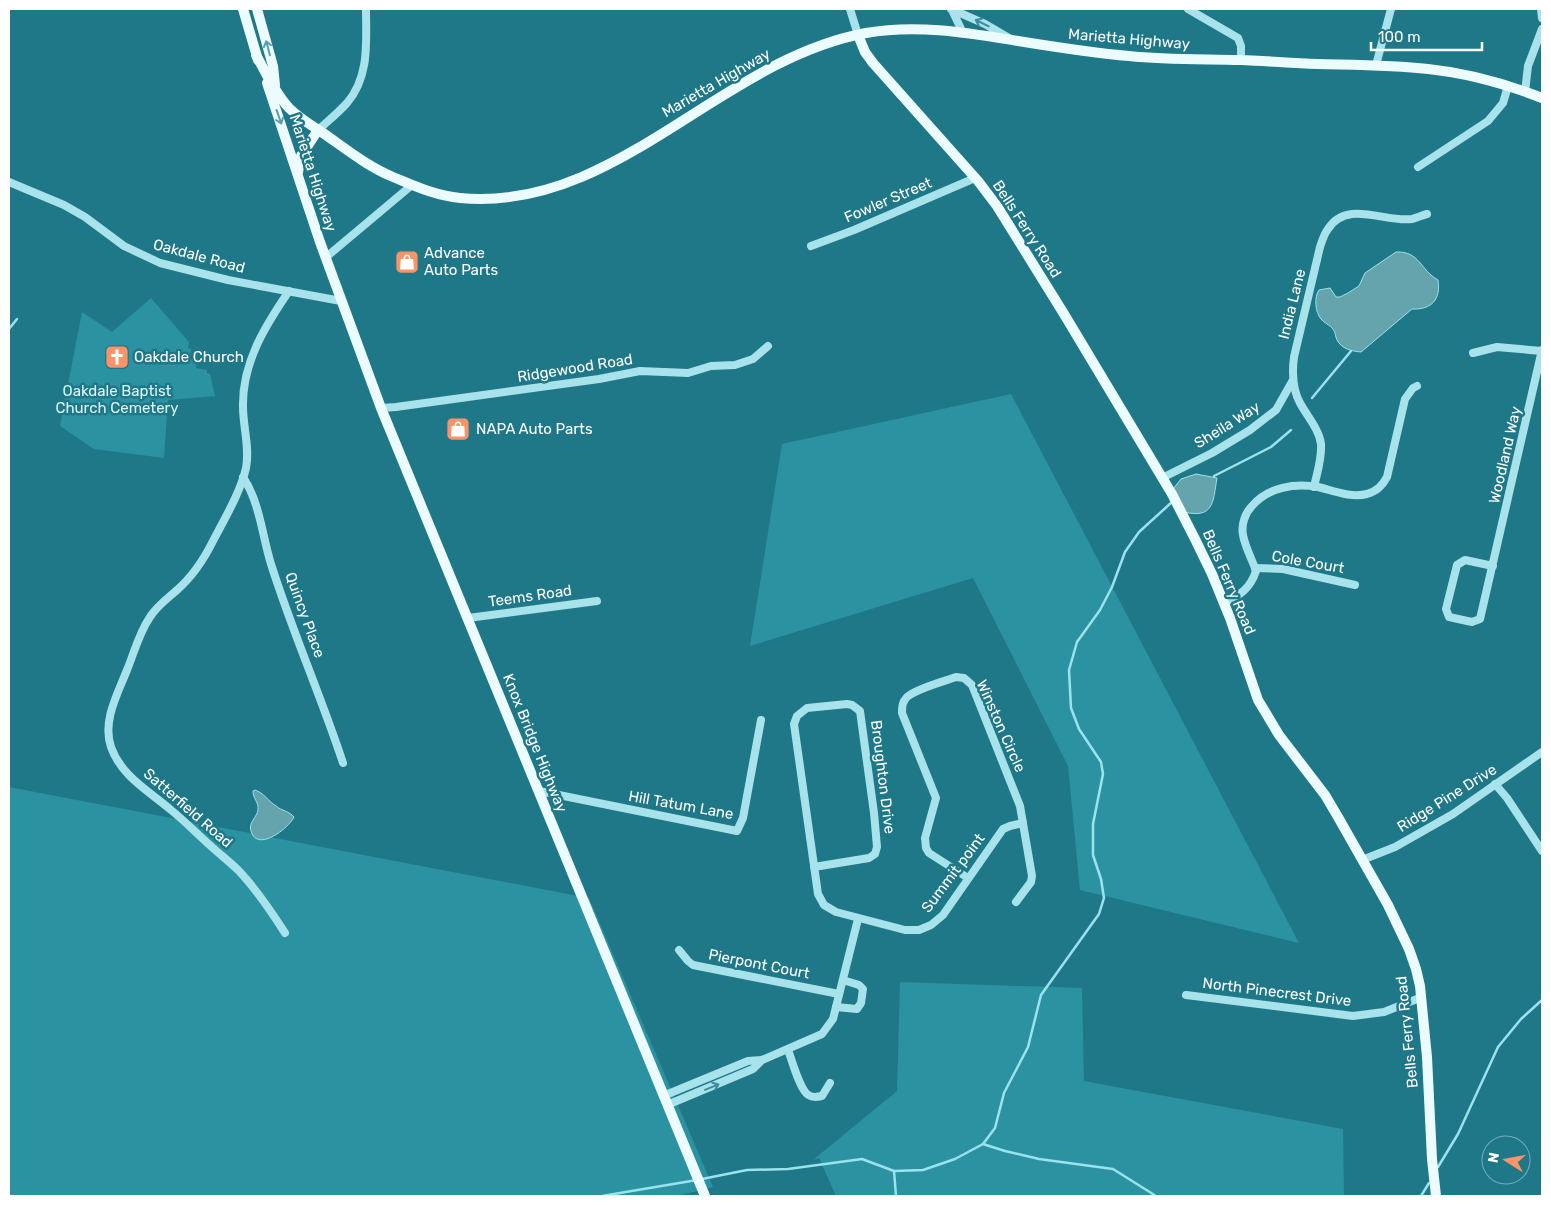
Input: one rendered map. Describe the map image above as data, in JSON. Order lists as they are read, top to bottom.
{
  "streets": {
    "main road": ["Marietta Highway", "Bells Ferry Road", "Knox Bridge Highway"],
    "street": [
      "Fowler Street",
      "Oakdale Road",
      "India Lane",
      "Ridgewood Road",
      "Sheila Way",
      "Woodland Way",
      "Cole Court",
      "Teems Road",
      "Quincy Place",
      "Winston Circle",
      "Broughton Drive",
      "Ridge Pine Drive",
      "Hill Tatum Lane",
      "Satterfield Road",
      "Summit point",
      "Pierpont Court",
      "North Pinecrest Drive"
    ]
  },
  "crossings": [
    ["Marietta Highway", "Bells Ferry Road"],
    ["Marietta Highway", "Oakdale Road"],
    ["Marietta Highway", "Knox Bridge Highway"],
    ["Fowler Street", "Bells Ferry Road"],
    ["Bells Ferry Road", "Sheila Way"],
    ["Bells Ferry Road", "Ridge Pine Drive"],
    ["Bells Ferry Road", "North Pinecrest Drive"],
    ["Oakdale Road", "Knox Bridge Highway"],
    ["Oakdale Road", "Satterfield Road"],
    ["India Lane", "Sheila Way"],
    ["Ridgewood Road", "Knox Bridge Highway"],
    ["Teems Road", "Knox Bridge Highway"],
    ["Quincy Place", "Satterfield Road"],
    ["Winston Circle", "Summit point"],
    ["Knox Bridge Highway", "Hill Tatum Lane"],
    ["Broughton Drive", "Summit point"]
  ],
  "parks": ["Oakdale Baptist Church Cemetery"],
  "places": {
    "shop": ["Advance Auto Parts", "NAPA Auto Parts"],
    "church": ["Oakdale Church"]
  },
  "scale_bar": "100 m",
  "north": "left"
}
